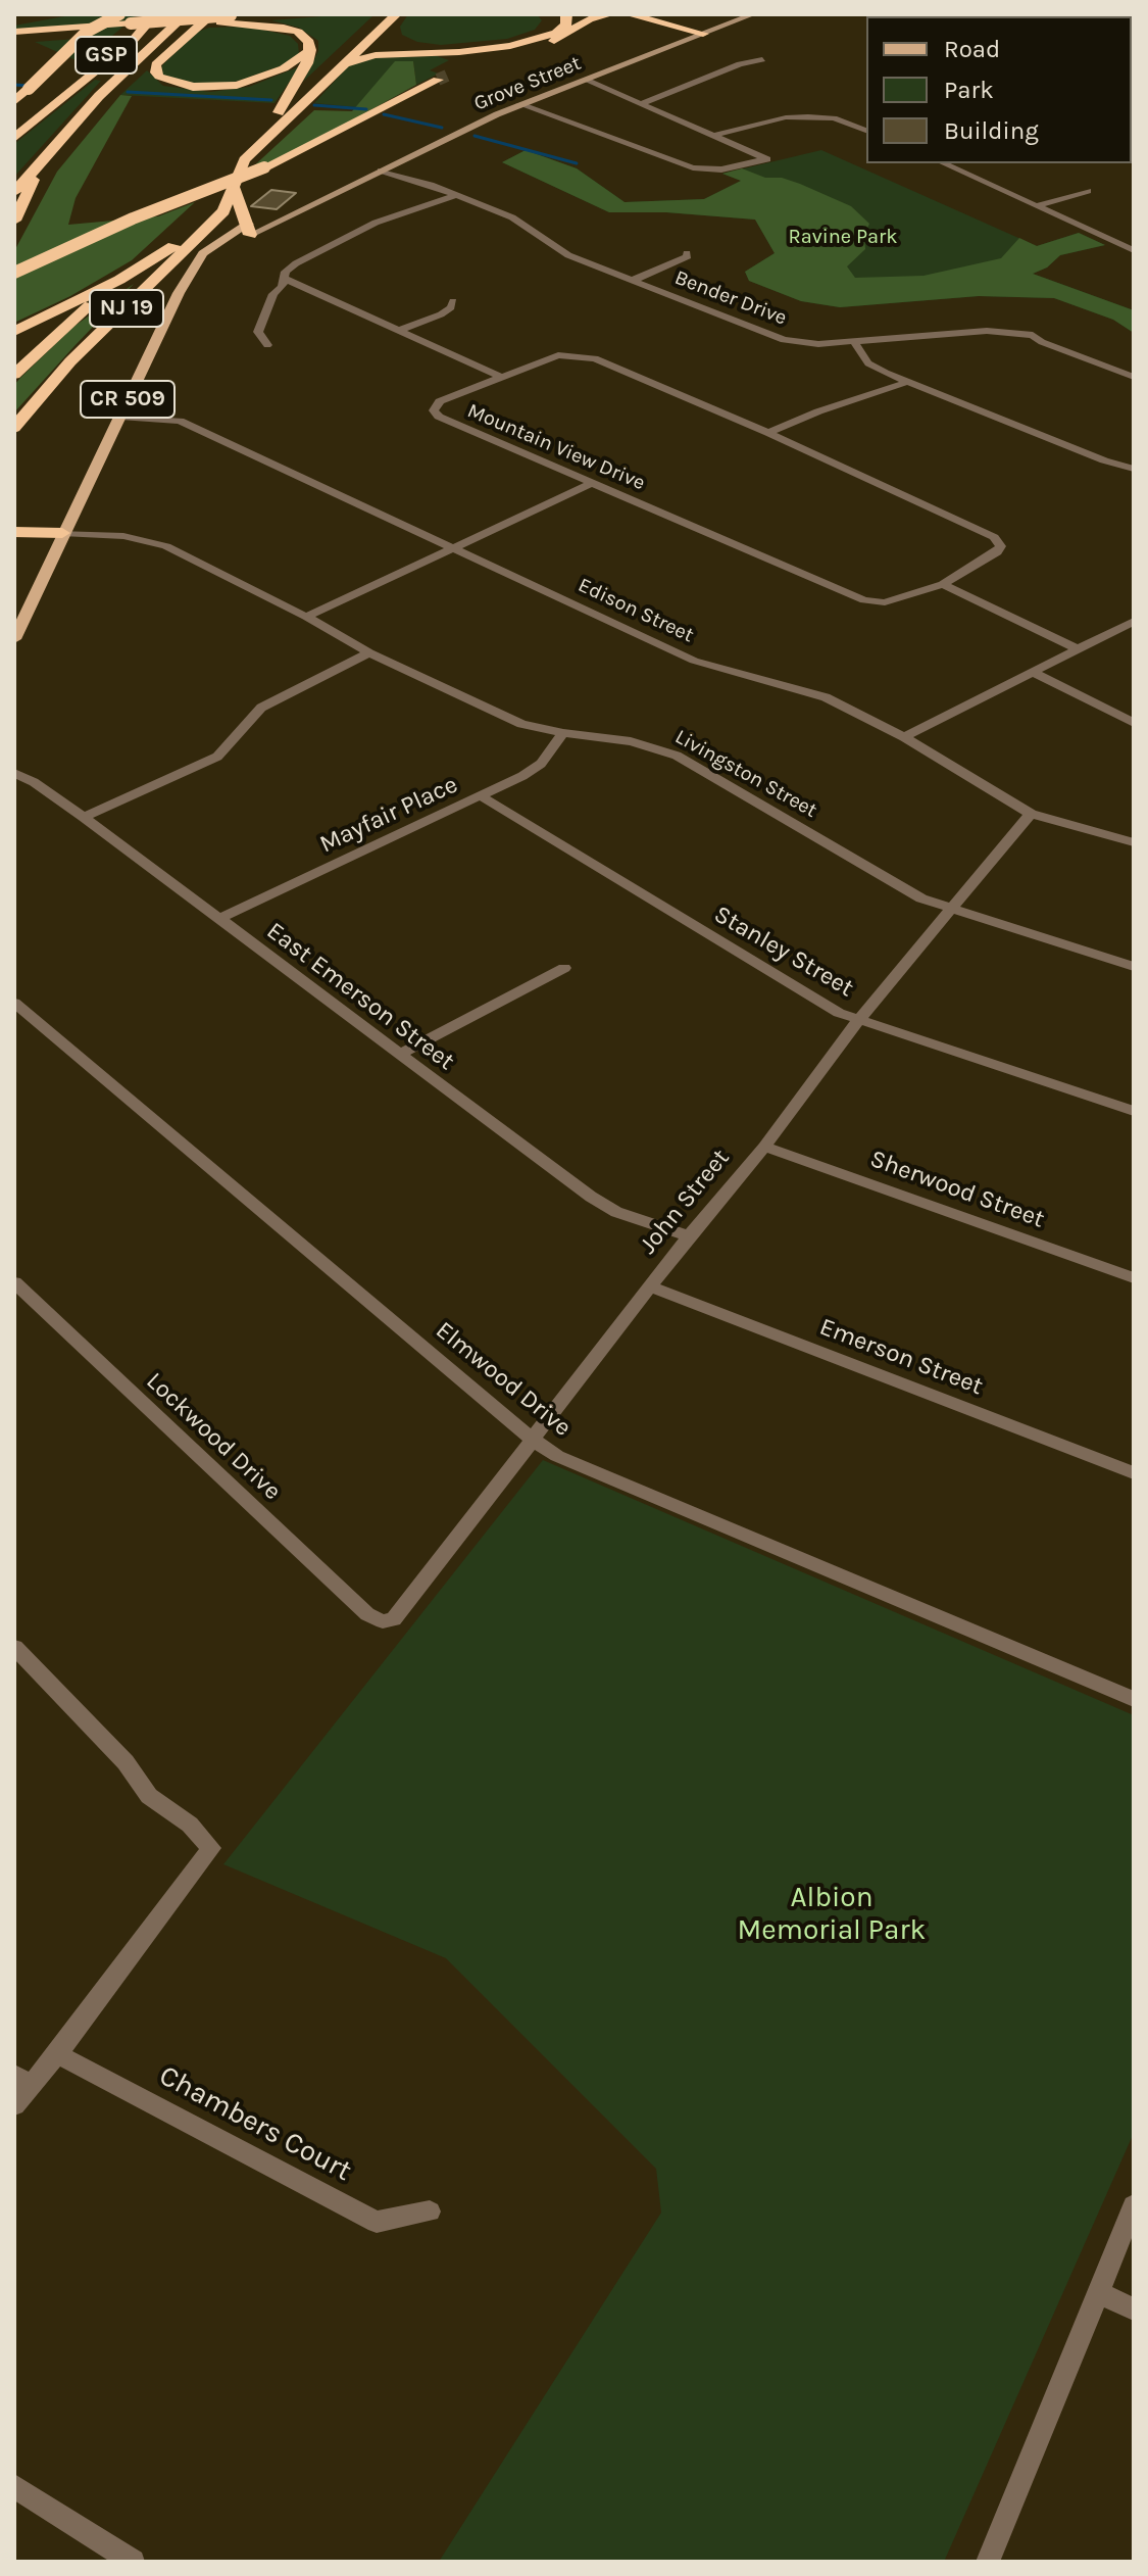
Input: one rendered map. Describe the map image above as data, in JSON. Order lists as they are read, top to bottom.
{
  "streets": {
    "highway": ["GSP", "NJ 19"],
    "main road": ["CR 509"],
    "street": [
      "Grove Street",
      "Bender Drive",
      "Mountain View Drive",
      "Edison Street",
      "Livingston Street",
      "Mayfair Place",
      "Stanley Street",
      "East Emerson Street",
      "Sherwood Street",
      "John Street",
      "Emerson Street",
      "Elmwood Drive",
      "Lockwood Drive",
      "Chambers Court"
    ]
  },
  "crossings": [
    ["Grove Street", "Bender Drive"],
    ["Grove Street", "CR 509"],
    ["CR 509", "Edison Street"],
    ["CR 509", "Livingston Street"],
    ["Edison Street", "John Street"],
    ["Livingston Street", "Mayfair Place"],
    ["Livingston Street", "John Street"],
    ["Mayfair Place", "Stanley Street"],
    ["Mayfair Place", "East Emerson Street"],
    ["Stanley Street", "John Street"],
    ["East Emerson Street", "John Street"],
    ["Sherwood Street", "John Street"],
    ["John Street", "Emerson Street"],
    ["John Street", "Elmwood Drive"],
    ["John Street", "Lockwood Drive"]
  ],
  "parks": ["Ravine Park", "Albion Memorial Park"],
  "legend": ["Road", "Park", "Building"]
}
